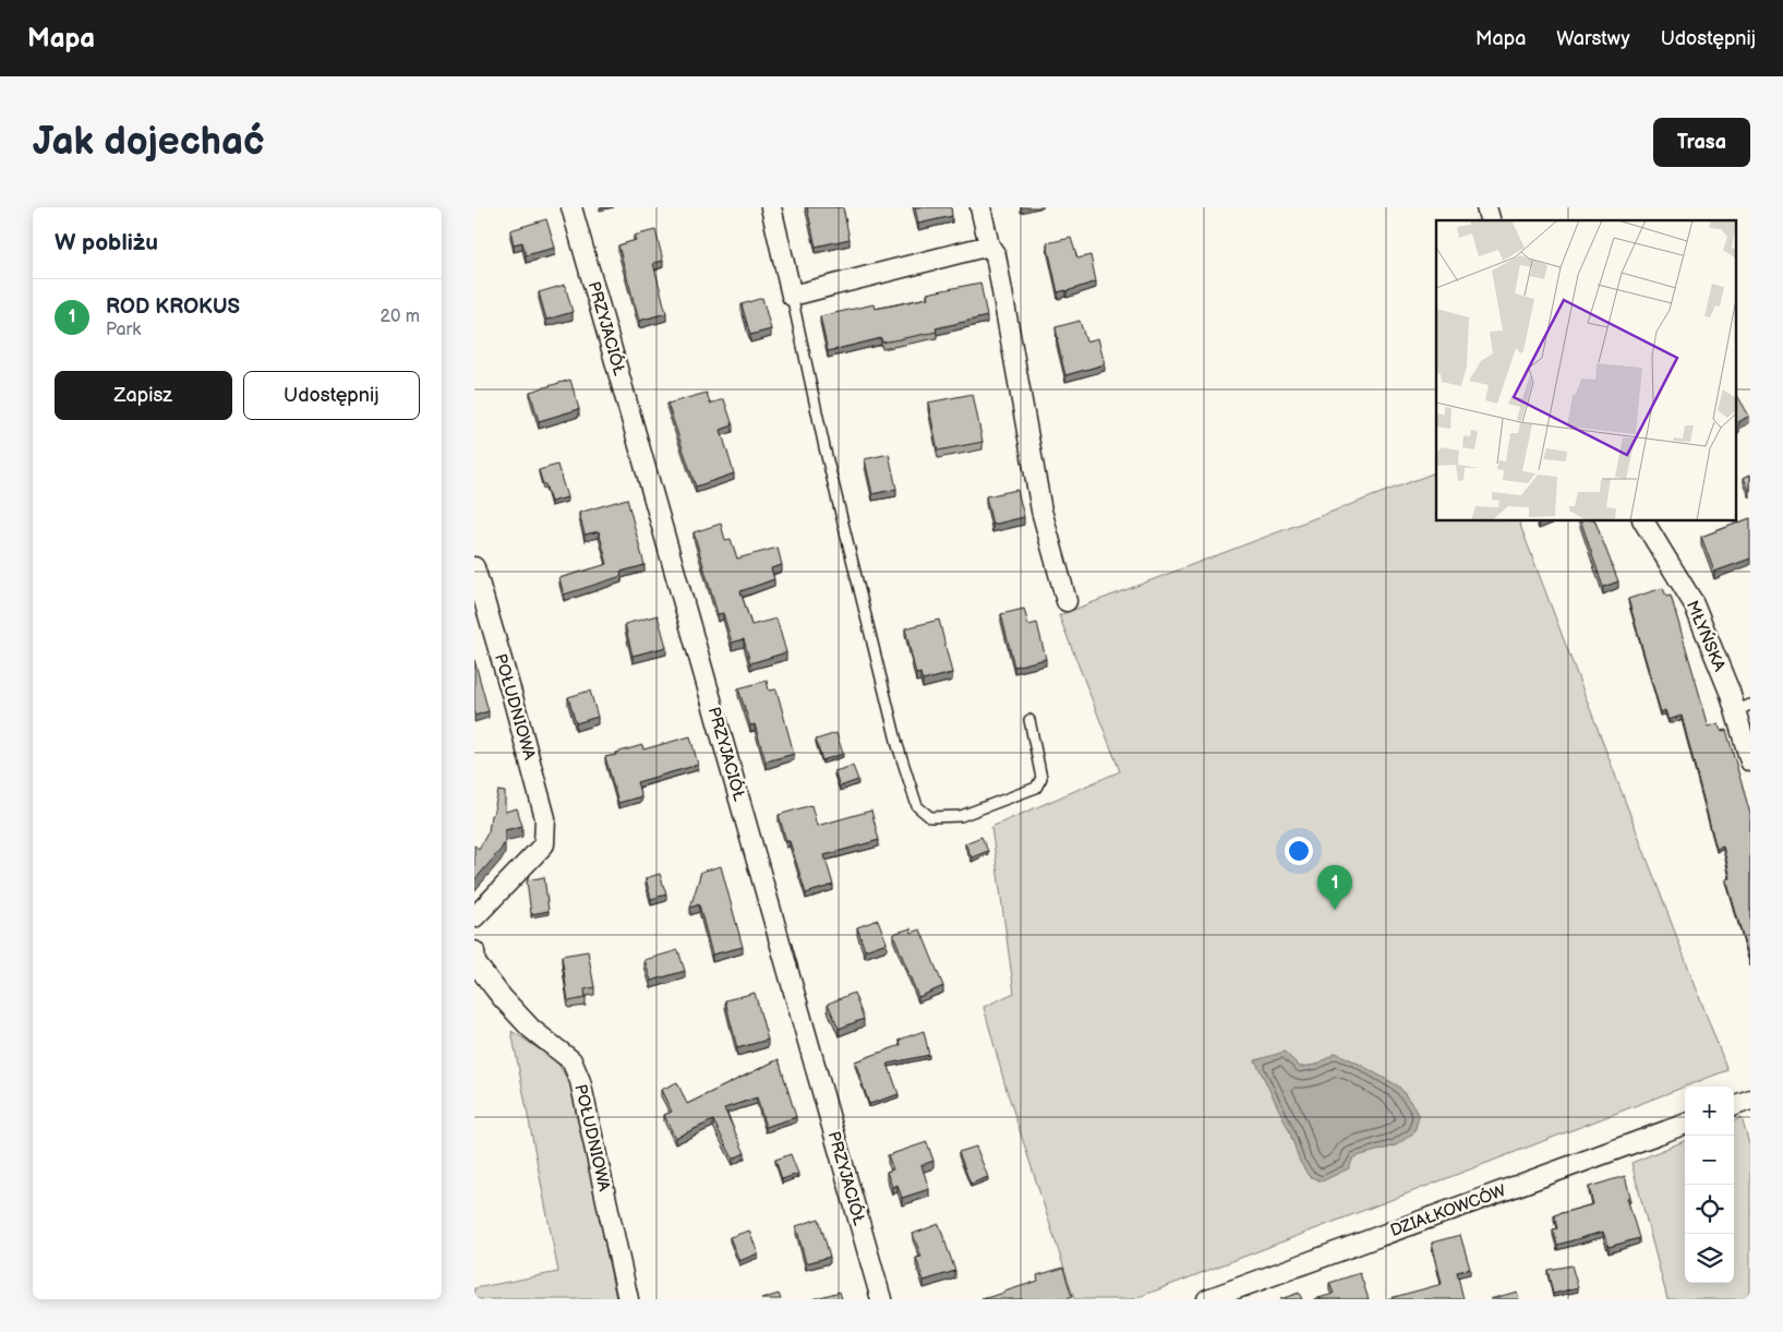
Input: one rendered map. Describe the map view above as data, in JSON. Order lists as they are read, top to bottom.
{
  "streets": {
    "street": [
      "PRZYJACIÓŁ",
      "MŁYŃSKA",
      "POŁUDNIOWA",
      "DZIAŁKOWCÓW"
    ]
  },
  "page": {
    "header": "Mapa",
    "nav": ["Mapa", "Warstwy", "Udostępnij"],
    "buttons": [
      "Trasa",
      ["Zapisz", "Udostępnij"]
    ],
    "title": "Jak dojechać",
    "heading": "W pobliżu",
    "list": [
      {
        "mark": "1",
        "name": "ROD KROKUS",
        "note": "Park",
        "value": "20 m"
      }
    ],
    "pins": "1",
    "map_buttons": ["+", "−"]
  }
}
